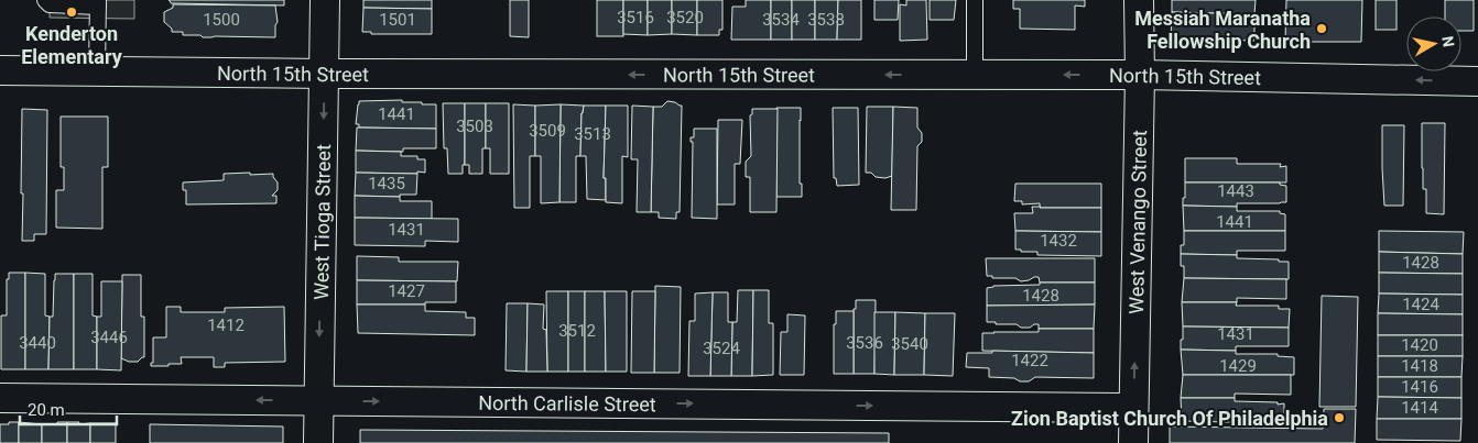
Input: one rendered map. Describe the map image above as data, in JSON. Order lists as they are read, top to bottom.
{
  "streets": {
    "street": [
      "North 15th Street",
      "West Tioga Street",
      "West Venango Street",
      "North Carlisle Street"
    ]
  },
  "crossings": [
    ["North 15th Street", "West Tioga Street"],
    ["North 15th Street", "West Venango Street"],
    ["West Tioga Street", "North Carlisle Street"],
    ["West Venango Street", "North Carlisle Street"]
  ],
  "one_way": ["North 15th Street", "West Tioga Street", "West Venango Street"],
  "places": ["Kenderton Elementary", "Messiah Maranatha Fellowship Church", "Zion Baptist Church Of Philadelphia"],
  "house_numbers": [
    "3516",
    "3520",
    "1500",
    "1501",
    "3534",
    "3538",
    "1441",
    "3503",
    "3509",
    "3513",
    "1435",
    "1443",
    "1441",
    "1431",
    "1432",
    "1428",
    "1427",
    "1428",
    "1424",
    "1412",
    "3512",
    "1431",
    "3446",
    "3440",
    "3536",
    "3540",
    "1420",
    "3524",
    "1422",
    "1429",
    "1418",
    "1416",
    "1414"
  ],
  "scale_bar": "20 m",
  "north": "right"
}
